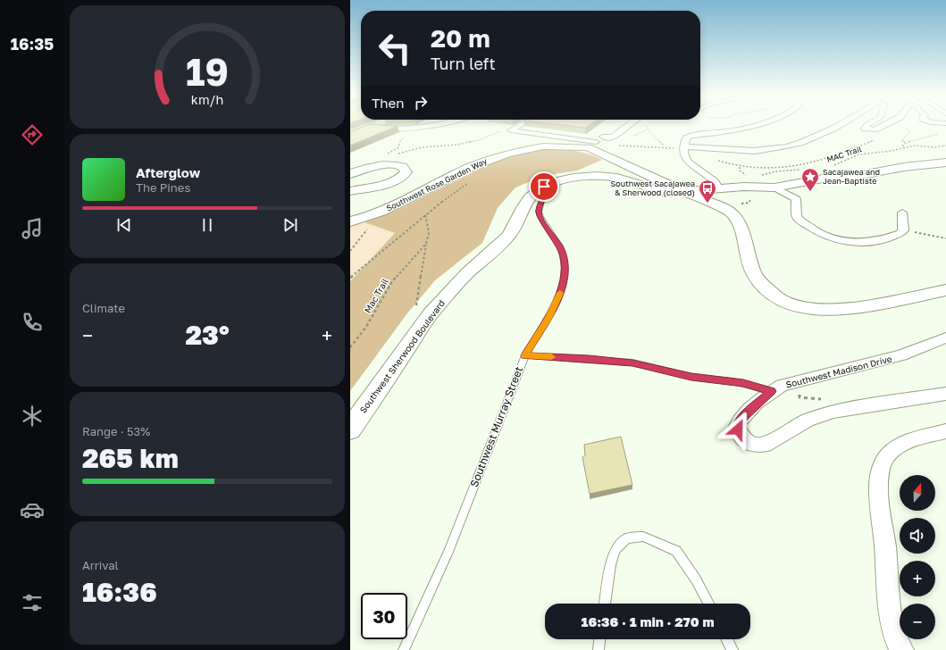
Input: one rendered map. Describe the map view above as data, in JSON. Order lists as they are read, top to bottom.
{
  "streets": {
    "street": ["Southwest Rose Garden Way", "Southwest Sherwood Boulevard", "Southwest Madison Drive"],
    "lane": ["Southwest Murray Street"],
    "path": ["MAC Trail", "Mac Trail"]
  },
  "crossings": [
    ["Southwest Sherwood Boulevard", "Southwest Murray Street"]
  ],
  "places": {
    "place": ["Sacajawea and Jean-Baptiste"],
    "bus stop": ["Southwest Sacajawea & Sherwood (closed)"]
  },
  "north": "top",
  "page": {
    "tabs": "16:35",
    "turn": ["20 m", "Turn left"],
    "then": "Then",
    "song": ["Afterglow", "The Pines"],
    "tile": [
      "Climate",
      ["Range · 53%", "265 km"],
      ["Arrival", "16:36"]
    ],
    "heat": ["−", "23°", "+"],
    "map_buttons": ["+", "−"],
    "limit": "30",
    "trip": "16:36 · 1 min · 270 m",
    "gauge": ["19", "km/h"]
  }
}
